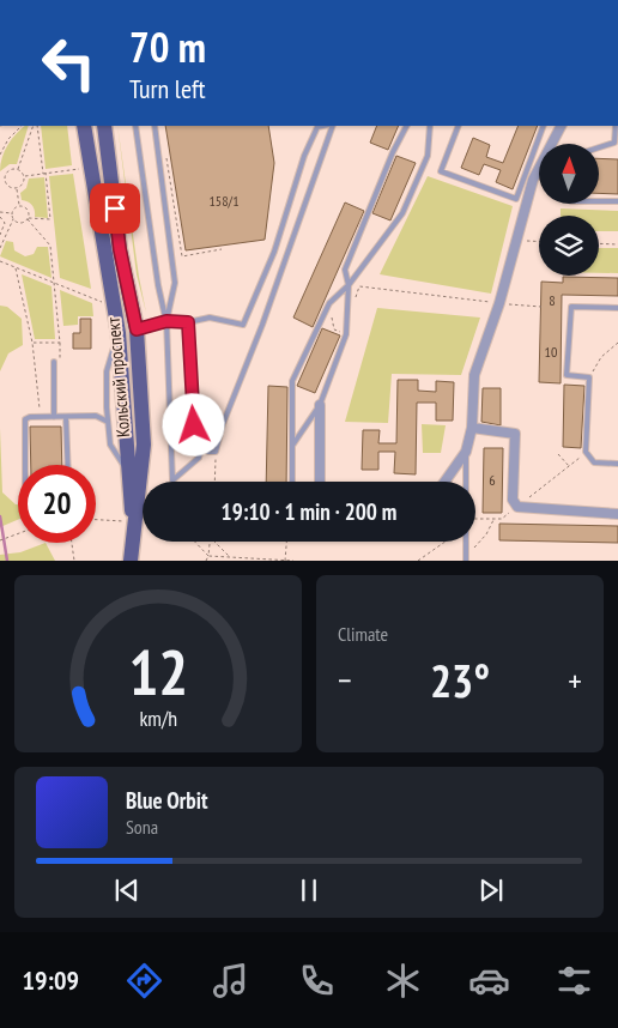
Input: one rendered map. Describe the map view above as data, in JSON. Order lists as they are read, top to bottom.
{
  "streets": {
    "main road": ["Кольский проспект"]
  },
  "house_numbers": [
    "158/1",
    "8",
    "10",
    "6"
  ],
  "north": "top",
  "page": {
    "turn": ["70 m", "Turn left"],
    "limit": "20",
    "trip": "19:10 · 1 min · 200 m",
    "tile": "Climate",
    "heat": ["−", "23°", "+"],
    "song": ["Blue Orbit", "Sona"],
    "tabs": "19:09",
    "gauge": ["12", "km/h"]
  }
}
